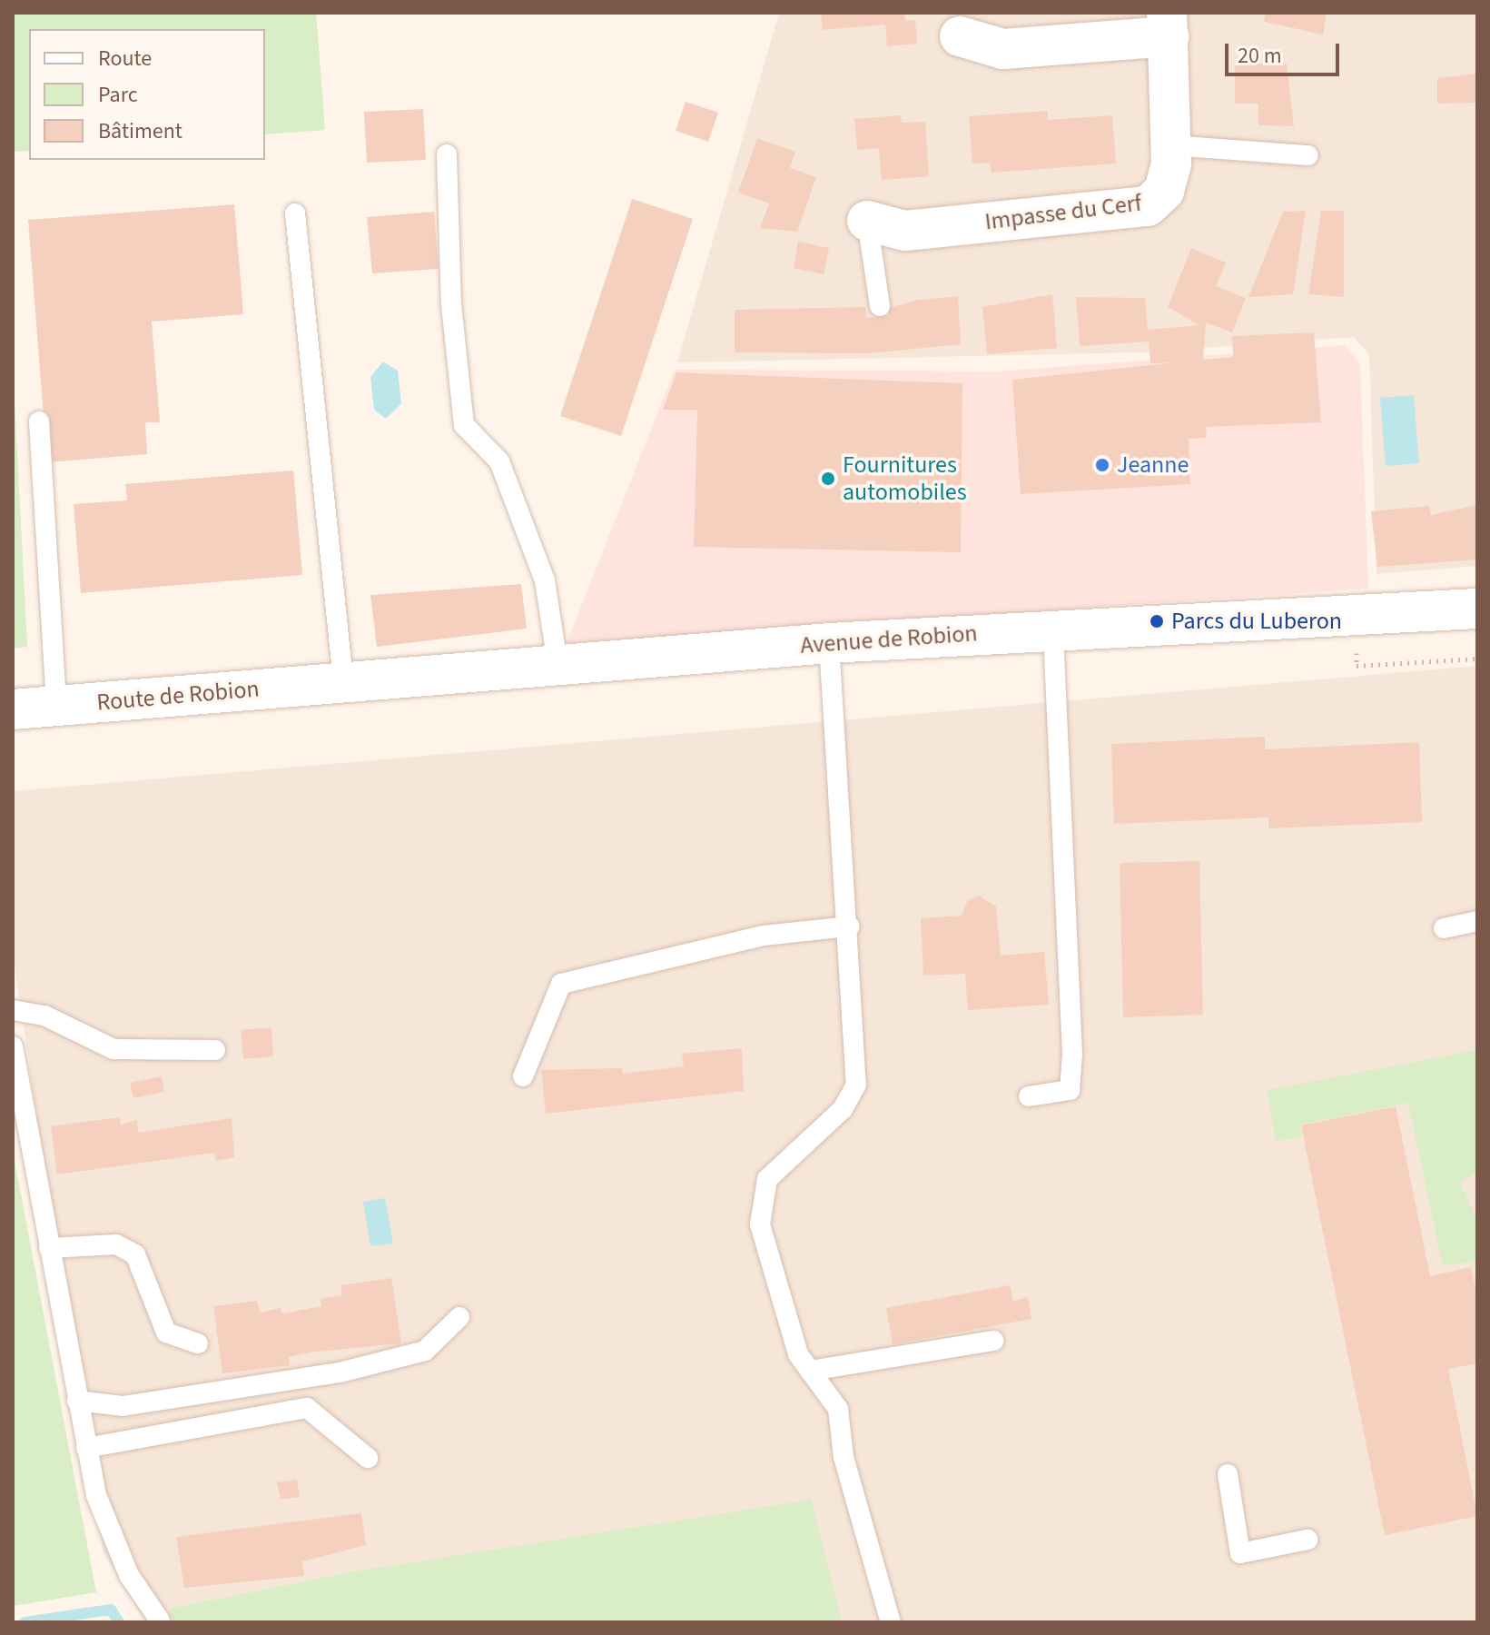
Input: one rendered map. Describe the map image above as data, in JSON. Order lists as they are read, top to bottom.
{
  "streets": {
    "main road": ["Impasse du Cerf", "Avenue de Robion", "Route de Robion"]
  },
  "crossings": [
    ["Avenue de Robion", "Route de Robion"]
  ],
  "places": ["Jeanne", "Fournitures automobiles", "Parcs du Luberon"],
  "legend": ["Route", "Parc", "Bâtiment"],
  "scale_bar": "20 m"
}
